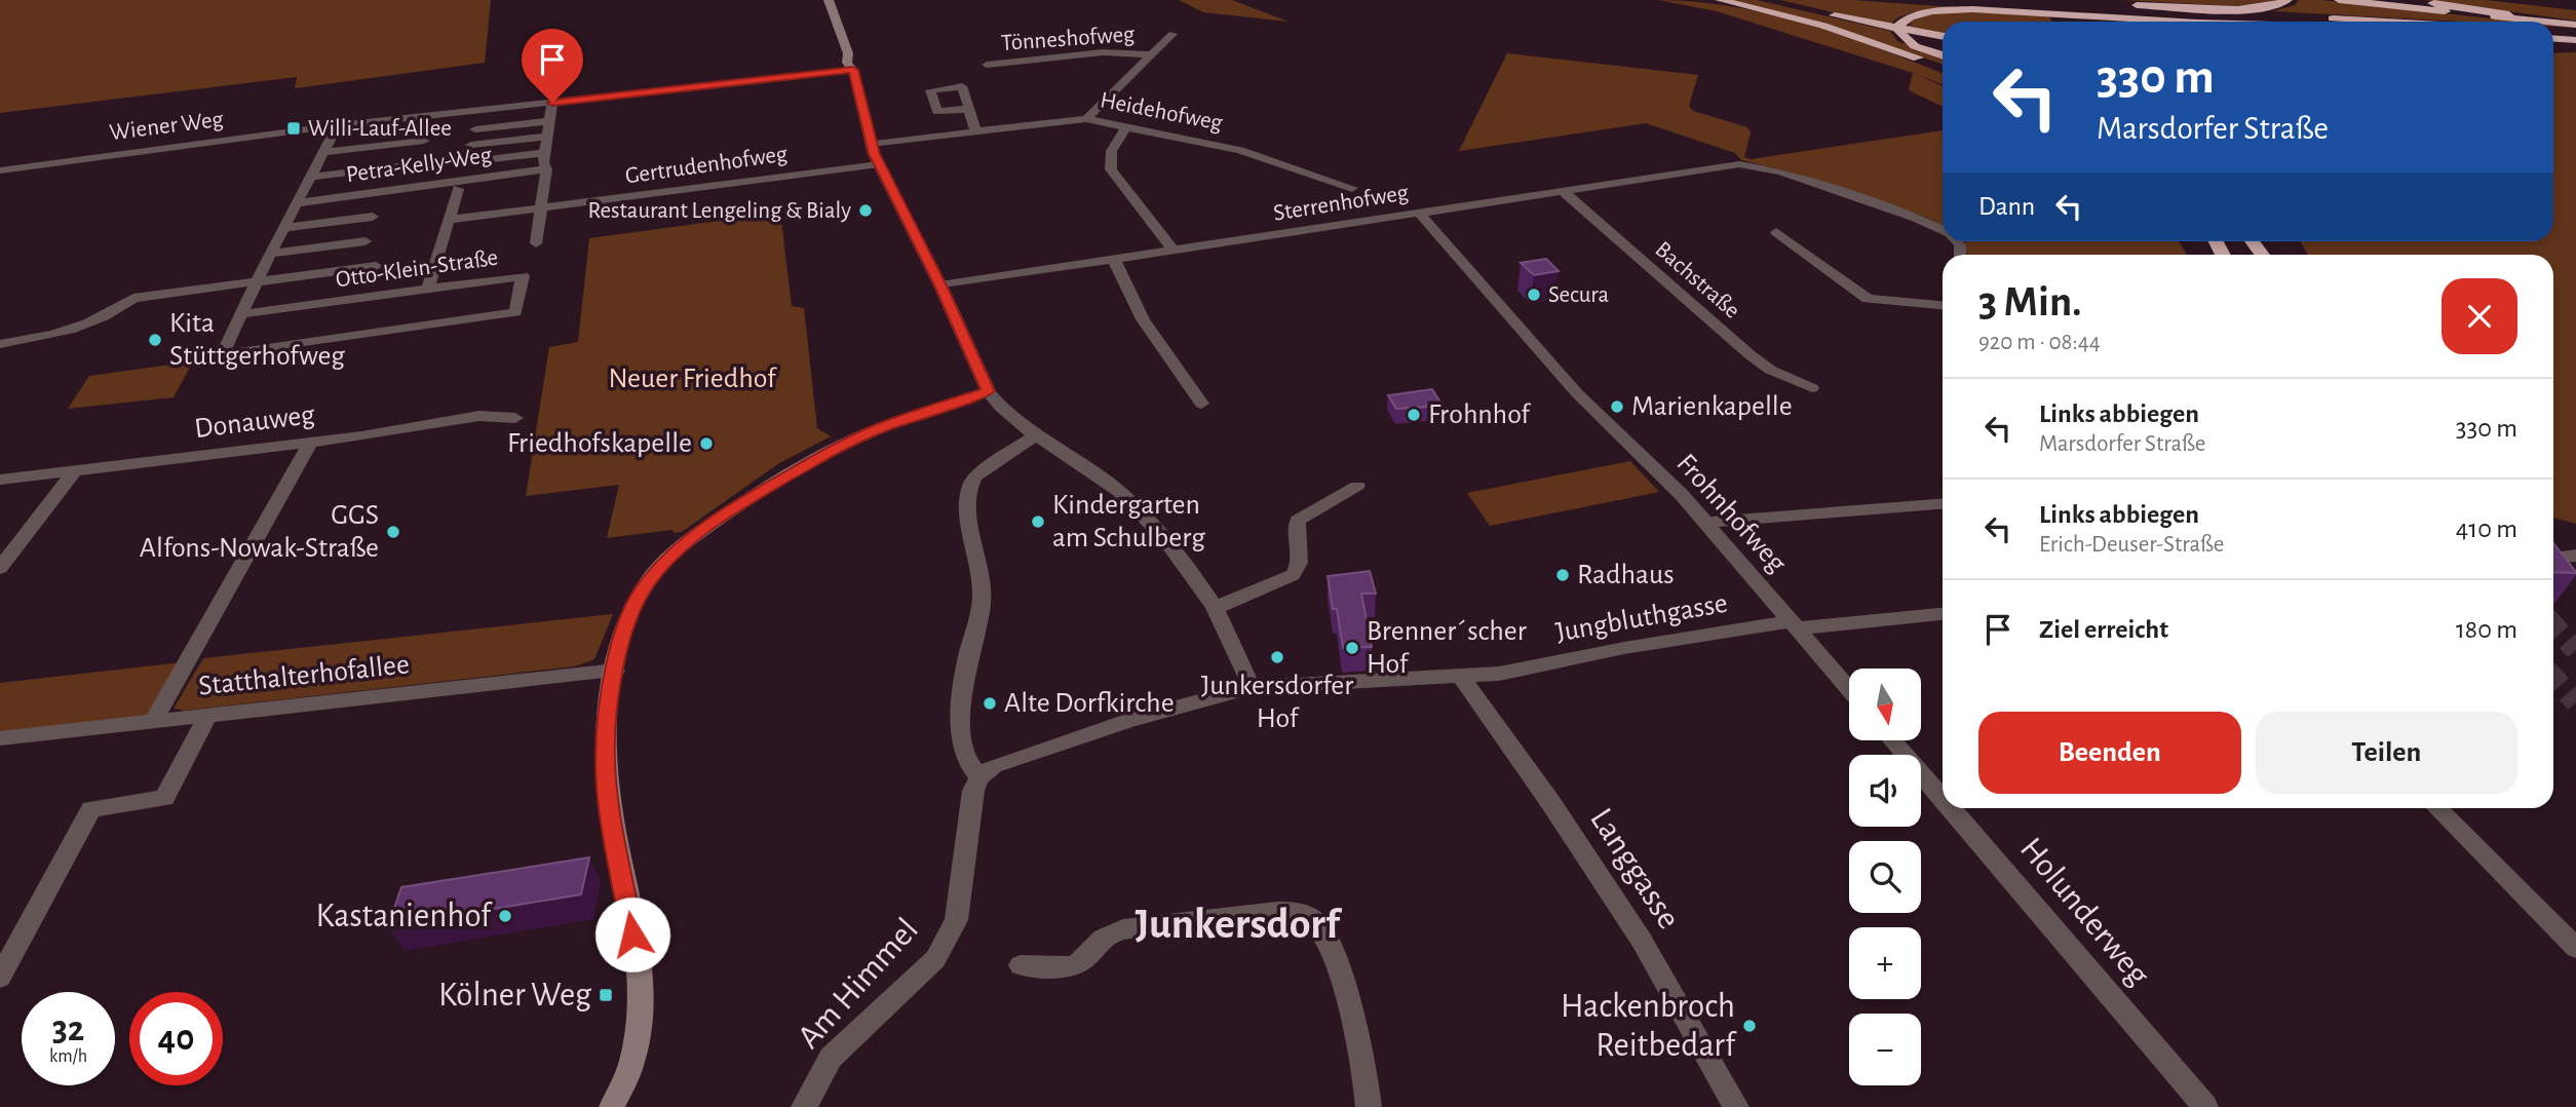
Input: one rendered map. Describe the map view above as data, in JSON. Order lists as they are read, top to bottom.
{
  "streets": {
    "street": [
      "Tönneshofweg",
      "Heidehofweg",
      "Wiener Weg",
      "Petra-Kelly-Weg",
      "Gertrudenhofweg",
      "Sterrenhofweg",
      "Otto-Klein-Straße",
      "Bachstraße",
      "Donauweg",
      "Frohnhofweg",
      "Jungbluthgasse",
      "Statthalterhofallee",
      "Langgasse",
      "Holunderweg",
      "Am Himmel"
    ]
  },
  "crossings": [
    ["Sterrenhofweg", "Bachstraße"],
    ["Sterrenhofweg", "Frohnhofweg"],
    ["Frohnhofweg", "Jungbluthgasse"],
    ["Jungbluthgasse", "Langgasse"],
    ["Jungbluthgasse", "Am Himmel"]
  ],
  "districts": ["Junkersdorf"],
  "parks": ["Neuer Friedhof"],
  "places": {
    "transit": ["Willi-Lauf-Allee", "Kölner Weg"],
    "other": [
      "Restaurant Lengeling & Bialy",
      "Secura",
      "Kita Stüttgerhofweg",
      "Marienkapelle",
      "Frohnhof",
      "Friedhofskapelle",
      "Kindergarten am Schulberg",
      "GGS Alfons-Nowak-Straße",
      "Radhaus",
      "Brenner´scher Hof",
      "Junkersdorfer Hof",
      "Alte Dorfkirche",
      "Kastanienhof",
      "Hackenbroch Reitbedarf"
    ]
  },
  "north": "bottom",
  "page": {
    "turn": ["330 m", "Marsdorfer Straße"],
    "then": "Dann",
    "heading": ["3 Min.", "920 m · 08:44"],
    "list": [
      {
        "name": "Links abbiegen",
        "note": "Marsdorfer Straße",
        "value": "330 m"
      },
      {
        "name": "Links abbiegen",
        "note": "Erich-Deuser-Straße",
        "value": "410 m"
      },
      {
        "name": "Ziel erreicht",
        "value": "180 m"
      }
    ],
    "map_buttons": ["+", "−"],
    "buttons": ["Beenden", "Teilen"],
    "speed": "32 km/h",
    "limit": "40"
  }
}
